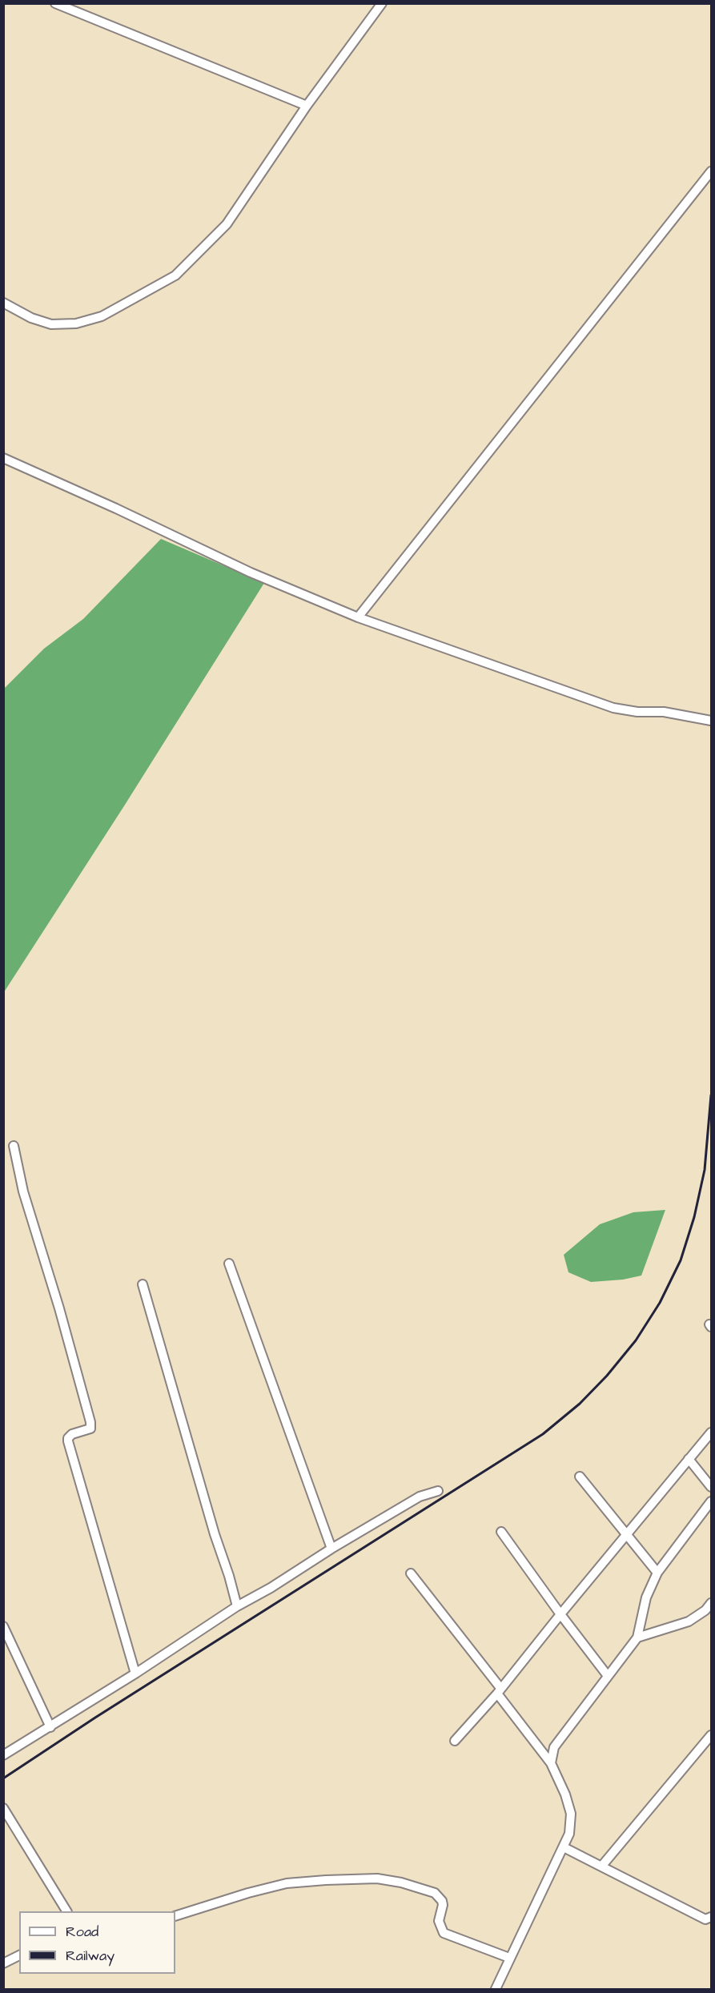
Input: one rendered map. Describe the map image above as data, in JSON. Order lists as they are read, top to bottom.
{
  "legend": ["Road", "Railway"]
}
